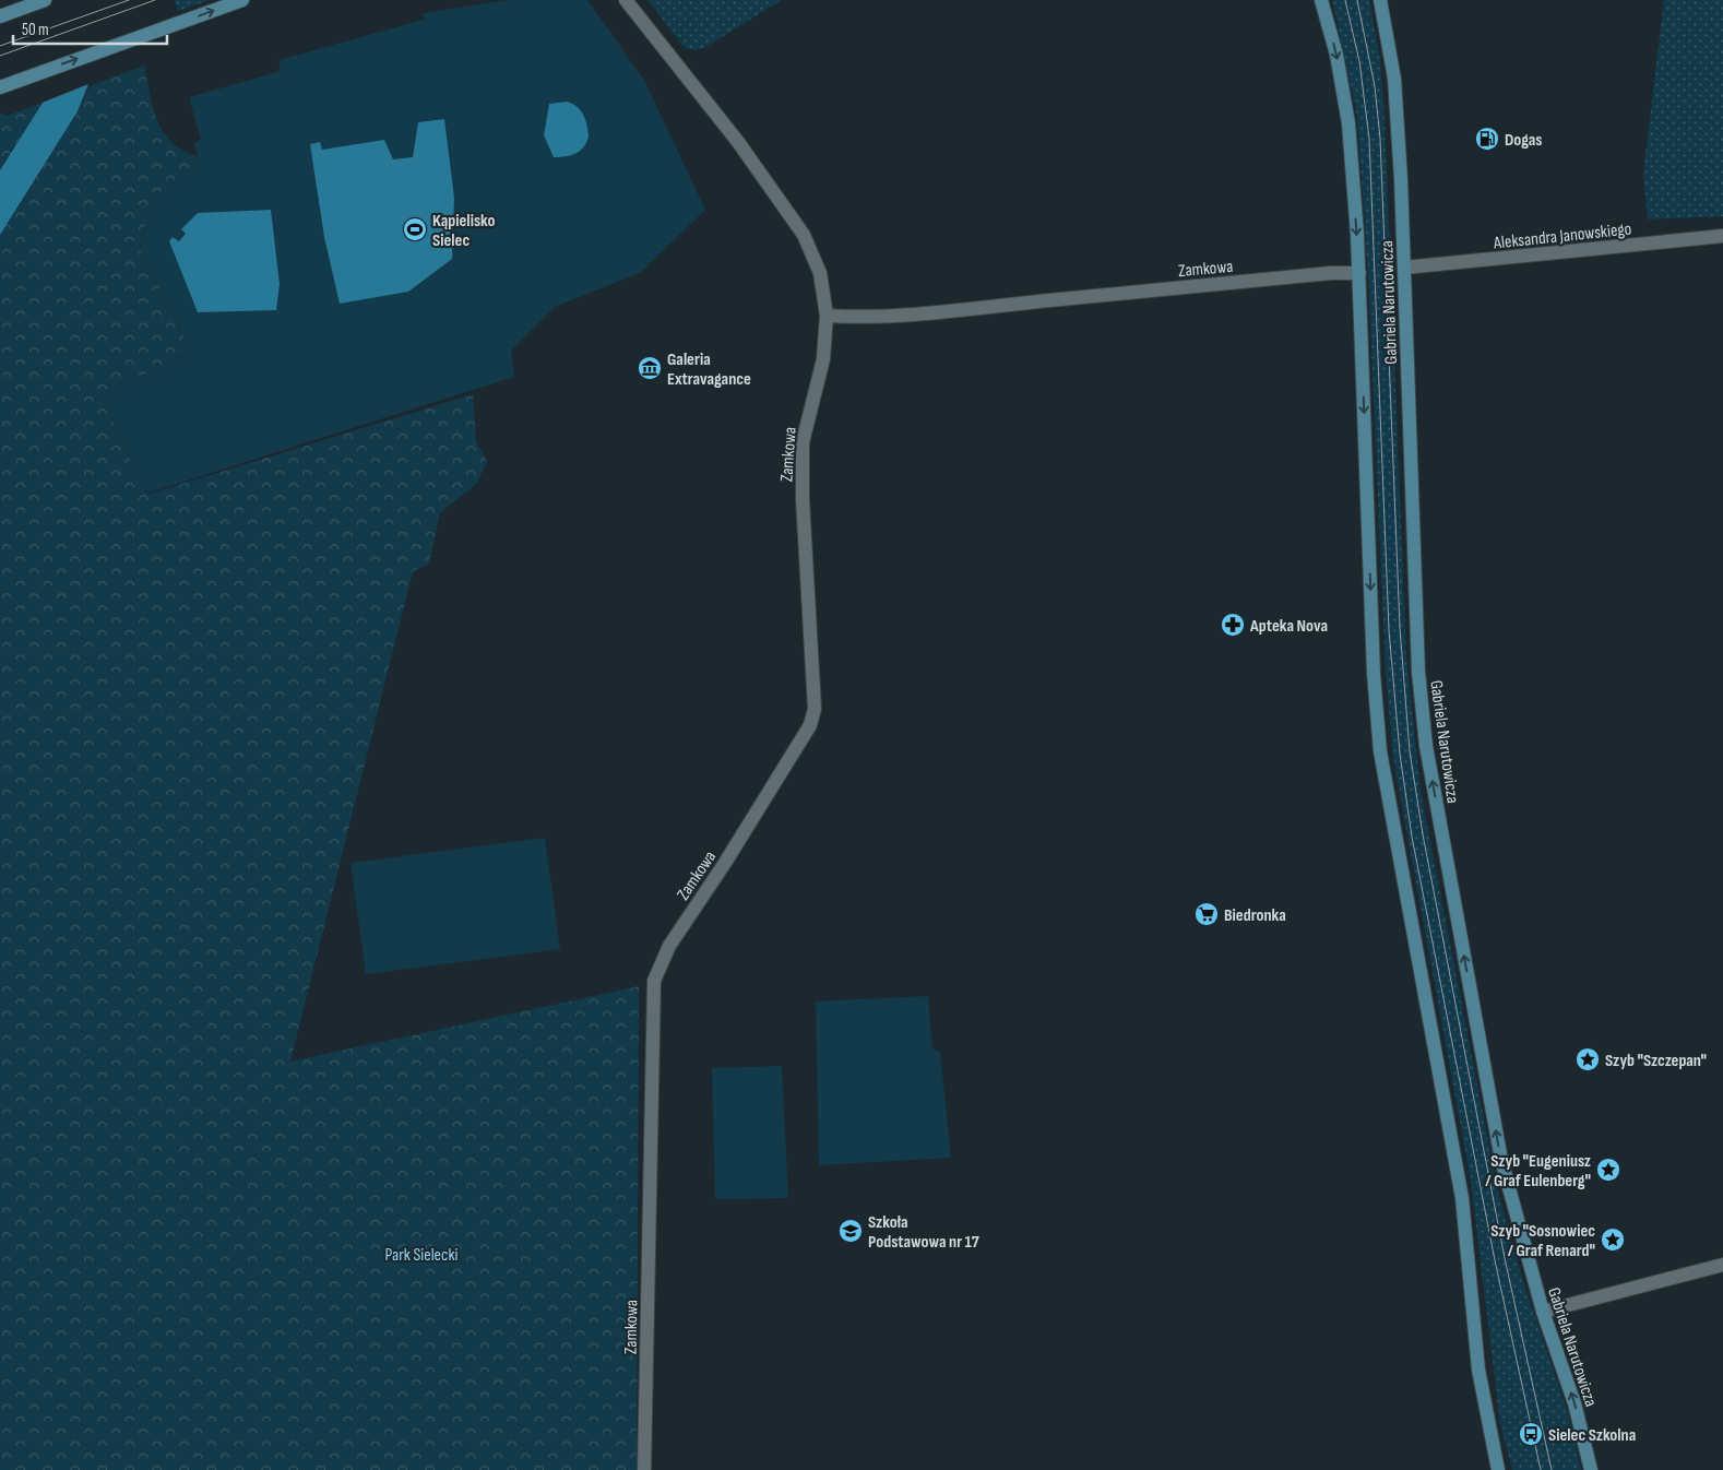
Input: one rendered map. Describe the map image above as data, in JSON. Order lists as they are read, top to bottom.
{
  "streets": {
    "street": ["Aleksandra Janowskiego", "Zamkowa", "Gabriela Narutowicza"]
  },
  "crossings": [
    ["Aleksandra Janowskiego", "Gabriela Narutowicza"],
    ["Zamkowa", "Gabriela Narutowicza"]
  ],
  "parks": ["Park Sielecki"],
  "places": {
    "fuel station": ["Dogas"],
    "sports": ["Kąpielisko Sielec"],
    "museum": ["Galeria Extravagance"],
    "pharmacy": ["Apteka Nova"],
    "supermarket": ["Biedronka"],
    "place": ["Szyb \"Szczepan\"", "Szyb \"Eugeniusz / Graf Eulenberg\"", "Szyb \"Sosnowiec / Graf Renard\""],
    "school or university": ["Szkoła Podstawowa nr 17"],
    "bus stop": ["Sielec Szkolna"]
  },
  "scale_bar": "50 m"
}
